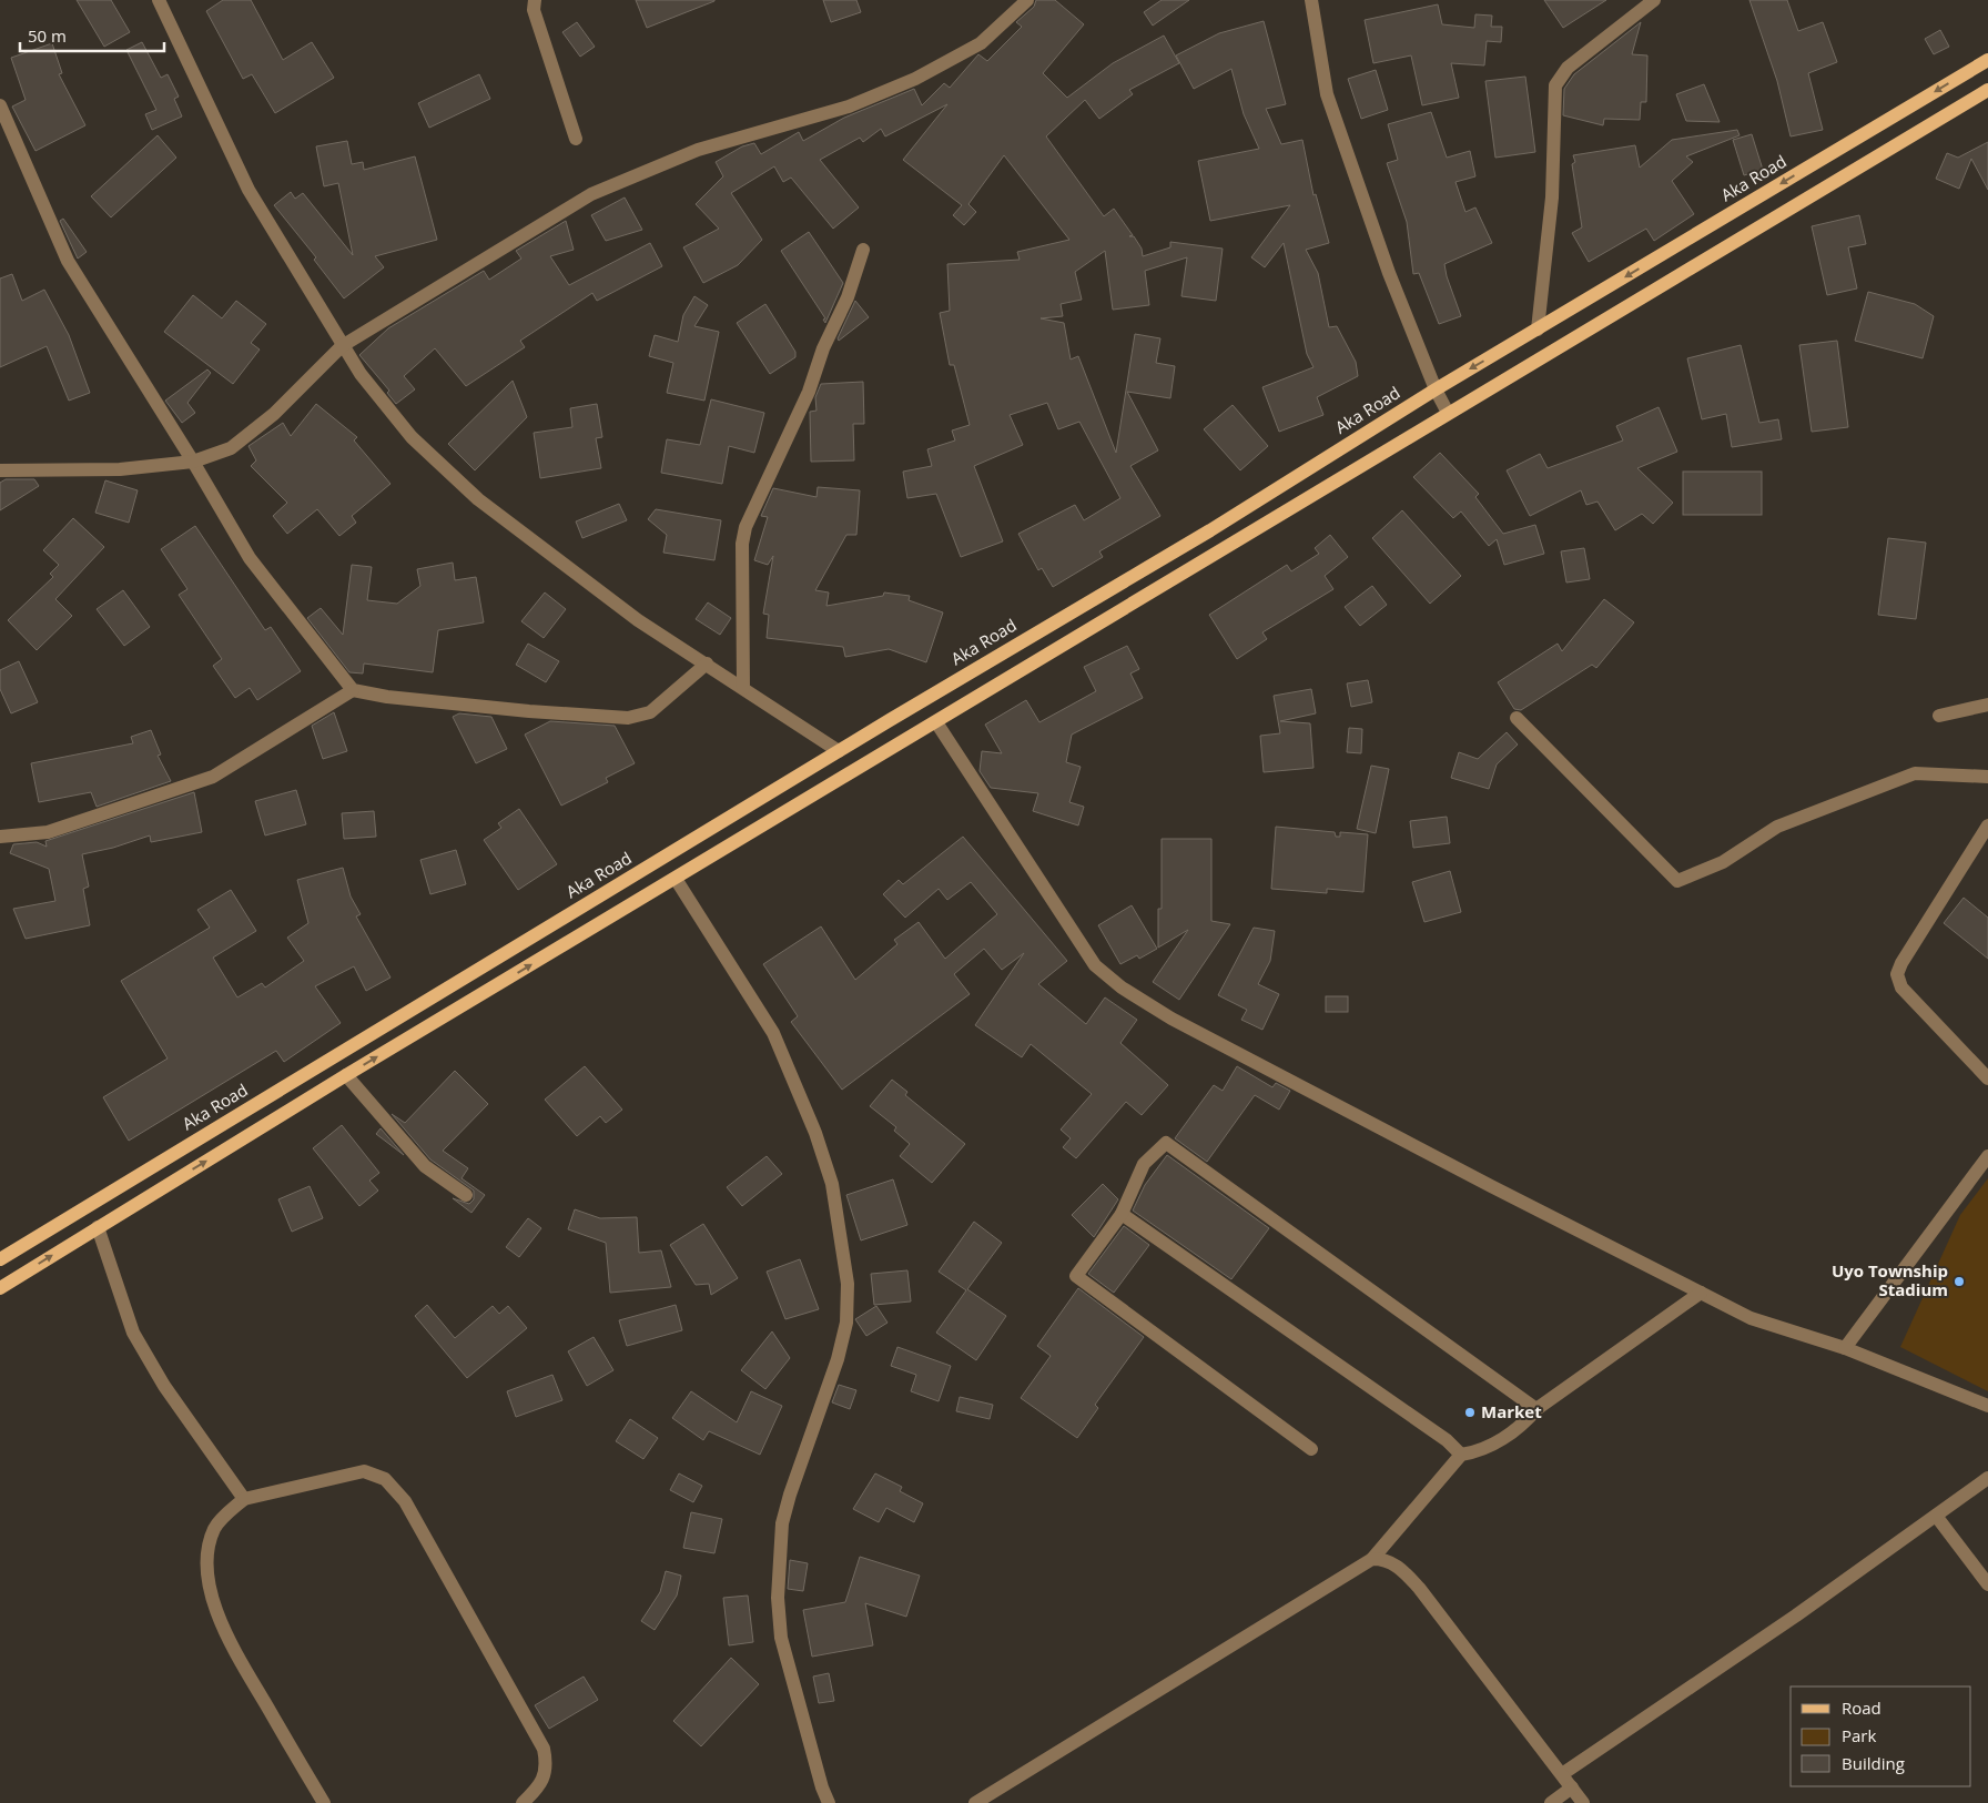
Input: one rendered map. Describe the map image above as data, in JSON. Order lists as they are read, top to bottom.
{
  "streets": {
    "main road": ["Aka Road"]
  },
  "places": ["Uyo Township Stadium", "Market"],
  "legend": ["Road", "Park", "Building"],
  "scale_bar": "50 m"
}
